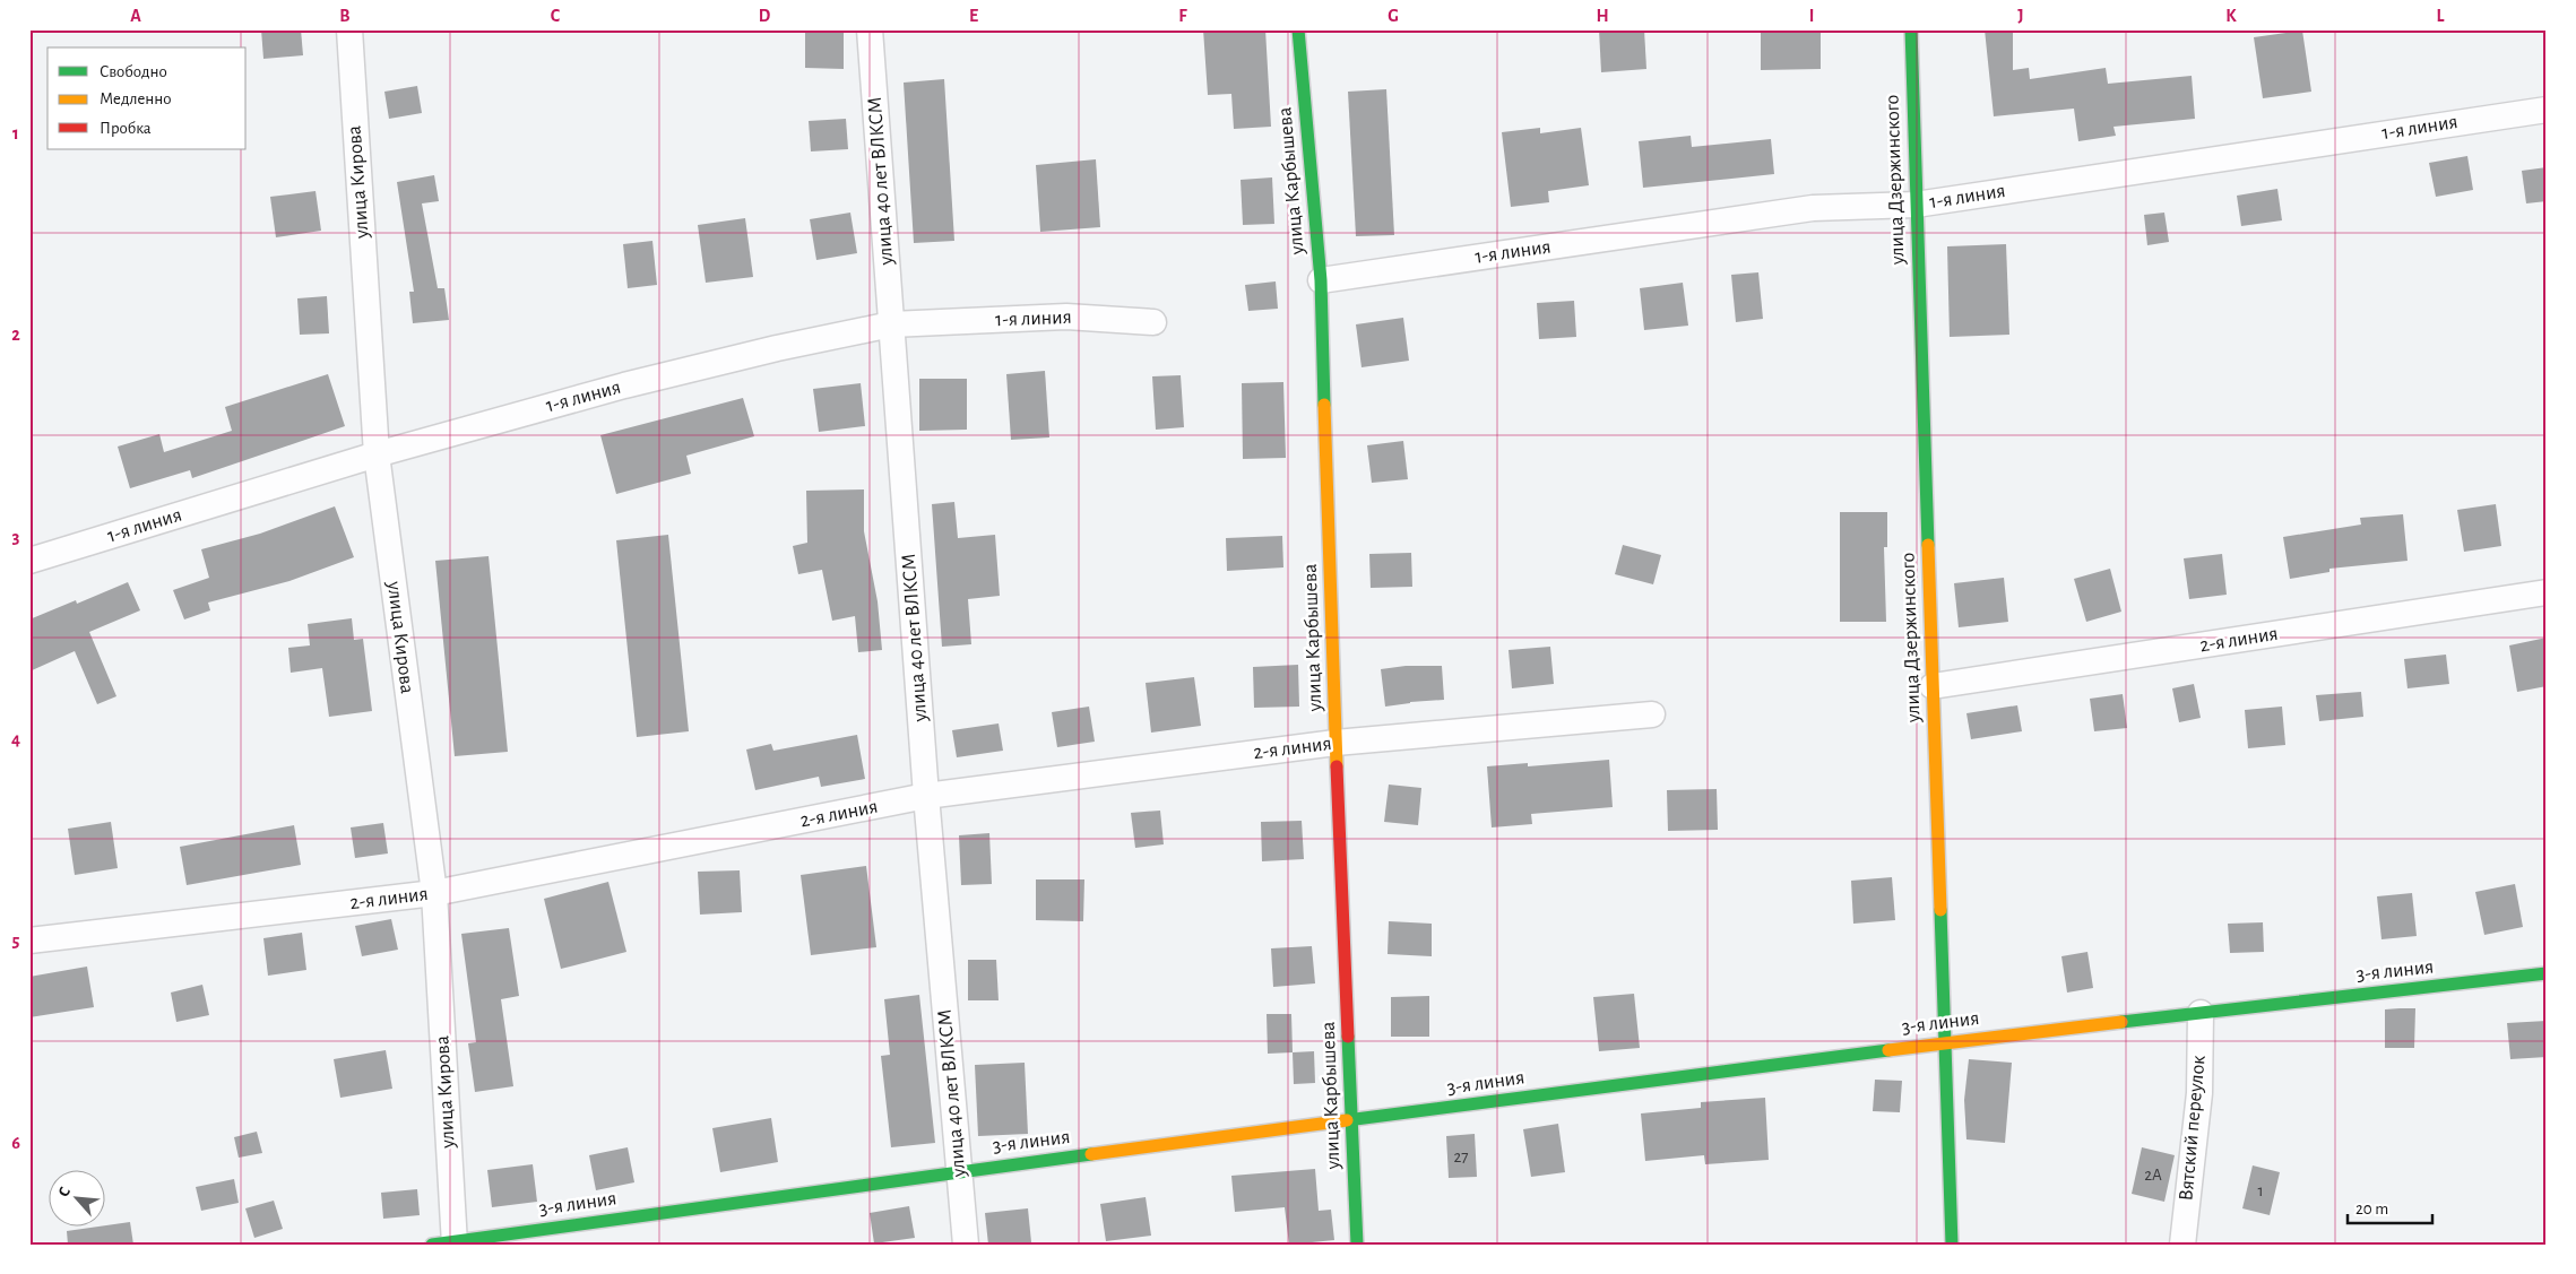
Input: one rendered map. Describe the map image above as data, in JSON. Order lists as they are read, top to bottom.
{
  "streets": {
    "street": [
      "1-я линия",
      "улица Дзержинского",
      "улица 40 лет ВЛКСМ",
      "улица Карбышева",
      "улица Кирова",
      "2-я линия",
      "3-я линия",
      "Вятский переулок"
    ]
  },
  "crossings": [
    ["1-я линия", "улица Дзержинского"],
    ["1-я линия", "улица 40 лет ВЛКСМ"],
    ["1-я линия", "улица Карбышева"],
    ["1-я линия", "улица Кирова"],
    ["улица Дзержинского", "2-я линия"],
    ["улица Дзержинского", "3-я линия"],
    ["улица 40 лет ВЛКСМ", "2-я линия"],
    ["улица 40 лет ВЛКСМ", "3-я линия"],
    ["улица Карбышева", "2-я линия"],
    ["улица Карбышева", "3-я линия"],
    ["улица Кирова", "2-я линия"],
    ["улица Кирова", "3-я линия"],
    ["3-я линия", "Вятский переулок"]
  ],
  "house_numbers": ["27", "2А", "1"],
  "legend": ["Свободно", "Медленно", "Пробка"],
  "scale_bar": "20 m",
  "north": "top left",
  "grid": {
    "columns": [
      "A",
      "B",
      "C",
      "D",
      "E",
      "F",
      "G",
      "H",
      "I",
      "J",
      "K",
      "L"
    ],
    "rows": [
      "1",
      "2",
      "3",
      "4",
      "5",
      "6"
    ]
  }
}
